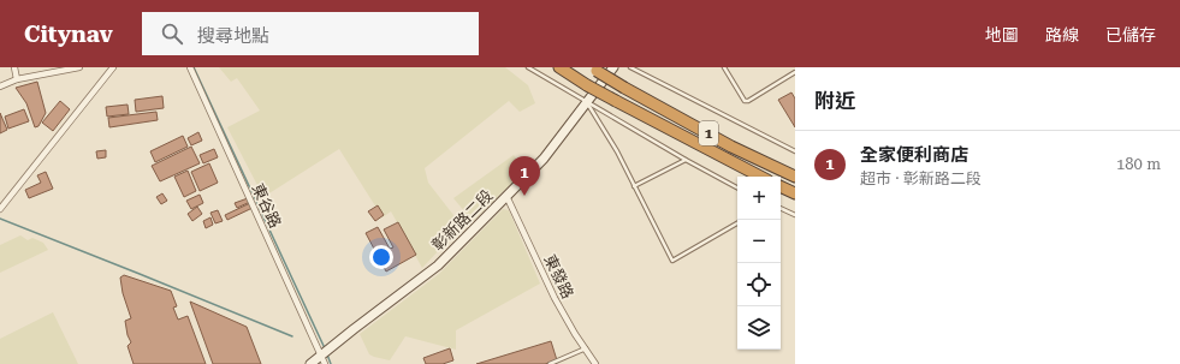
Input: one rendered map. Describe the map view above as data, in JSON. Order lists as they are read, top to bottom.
{
  "streets": {
    "highway": ["1"],
    "street": ["東谷路", "彰新路二段", "東發路"]
  },
  "crossings": [
    ["東谷路", "彰新路二段"],
    ["彰新路二段", "東發路"]
  ],
  "page": {
    "header": "Citynav",
    "search": "搜尋地點",
    "nav": ["地圖", "路線", "已儲存"],
    "heading": "附近",
    "list": [
      {
        "mark": "1",
        "name": "全家便利商店",
        "note": "超市 · 彰新路二段",
        "value": "180 m"
      }
    ],
    "pins": "1",
    "map_buttons": ["+", "−"]
  }
}
